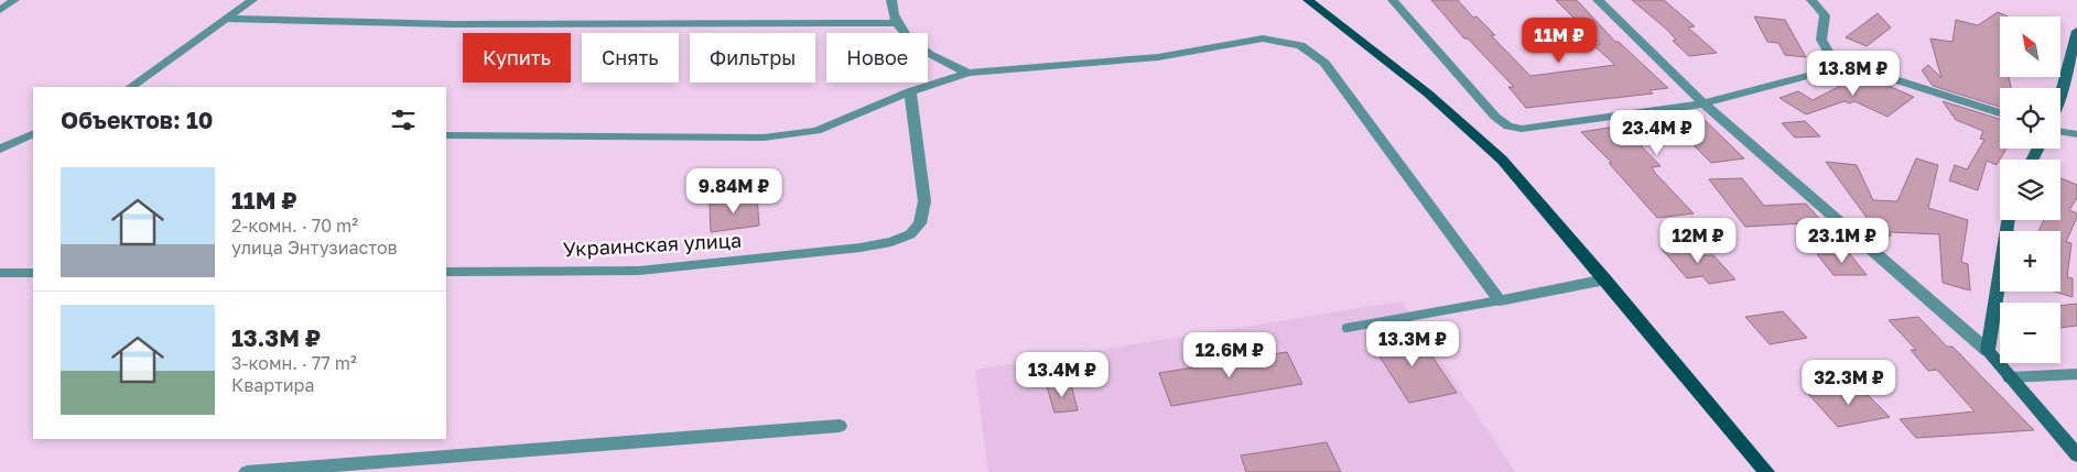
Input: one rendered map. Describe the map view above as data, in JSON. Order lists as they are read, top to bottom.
{
  "streets": {
    "street": ["Украинская улица"]
  },
  "north": "top left",
  "page": {
    "map_buttons": ["+", "−"],
    "price": [
      "11M ₽",
      "13.8M ₽",
      "23.4M ₽",
      "9.84M ₽",
      "12M ₽",
      "23.1M ₽",
      "13.3M ₽",
      "12.6M ₽",
      "13.4M ₽",
      "32.3M ₽"
    ],
    "chip": [
      "Купить",
      "Снять",
      "Фильтры",
      "Новое"
    ],
    "heading": "Объектов: 10",
    "list": [
      {
        "name": "11M ₽",
        "note": "2-комн. · 70 m² · улица Энтузиастов"
      },
      {
        "name": "13.3M ₽",
        "note": "3-комн. · 77 m² · Квартира"
      }
    ]
  }
}
